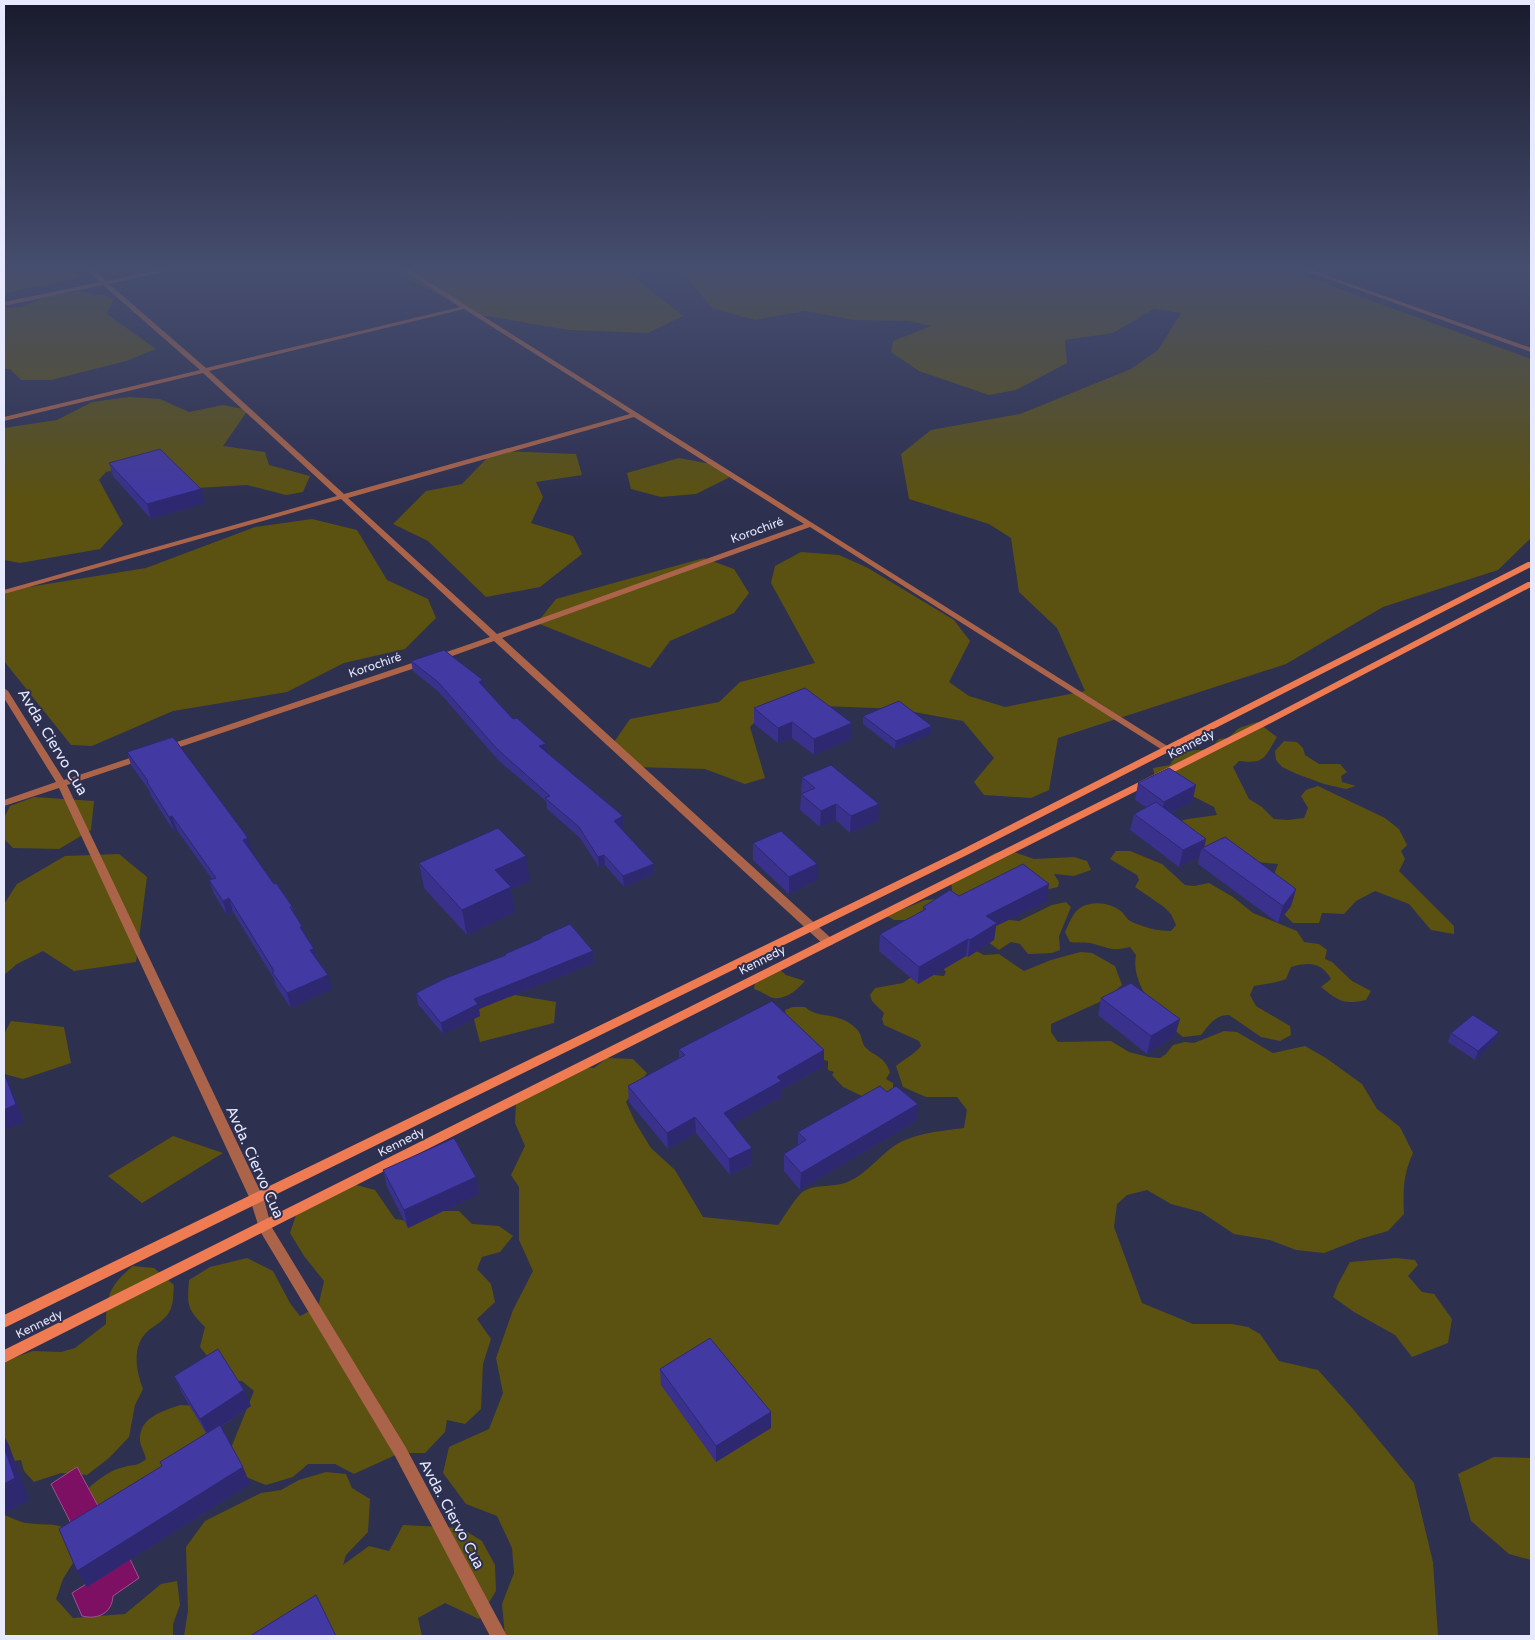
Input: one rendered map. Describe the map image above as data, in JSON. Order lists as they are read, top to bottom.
{
  "streets": {
    "main road": ["Kennedy"],
    "street": ["Korochiré", "Avda. Ciervo Cua"]
  },
  "crossings": [
    ["Avda. Ciervo Cua", "Kennedy"]
  ]
}
